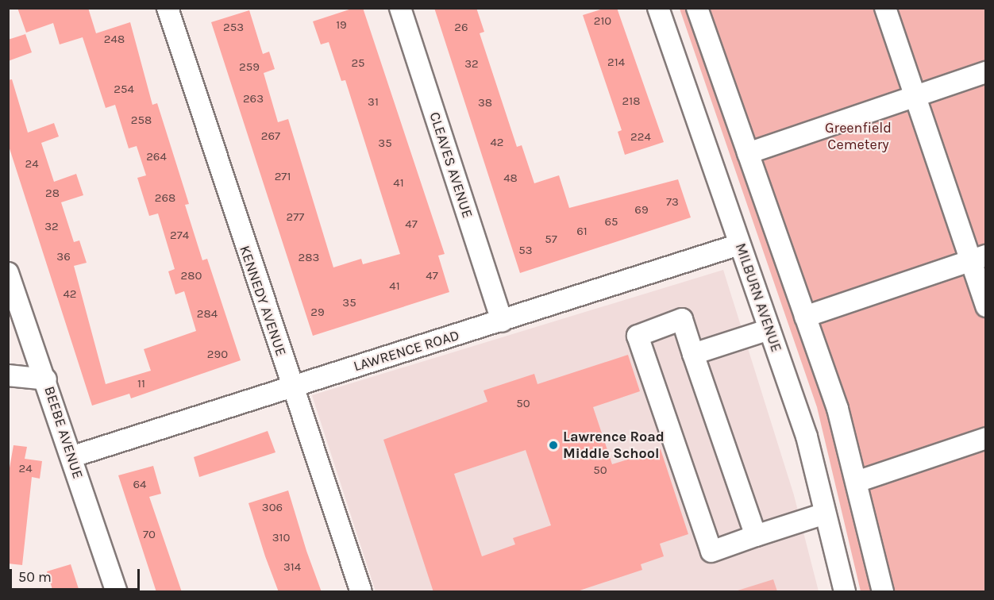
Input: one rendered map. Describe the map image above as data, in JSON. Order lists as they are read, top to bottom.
{
  "streets": {
    "street": [
      "CLEAVES AVENUE",
      "MILBURN AVENUE",
      "KENNEDY AVENUE",
      "LAWRENCE ROAD",
      "BEEBE AVENUE"
    ]
  },
  "crossings": [
    ["CLEAVES AVENUE", "LAWRENCE ROAD"],
    ["MILBURN AVENUE", "LAWRENCE ROAD"],
    ["KENNEDY AVENUE", "LAWRENCE ROAD"],
    ["LAWRENCE ROAD", "BEEBE AVENUE"]
  ],
  "parks": ["Greenfield Cemetery"],
  "places": ["Lawrence Road Middle School"],
  "house_numbers": [
    "210",
    "19",
    "253",
    "26",
    "248",
    "214",
    "25",
    "32",
    "259",
    "254",
    "263",
    "218",
    "31",
    "38",
    "258",
    "267",
    "224",
    "42",
    "35",
    "264",
    "24",
    "271",
    "48",
    "41",
    "28",
    "268",
    "73",
    "69",
    "277",
    "65",
    "47",
    "32",
    "61",
    "274",
    "57",
    "53",
    "36",
    "283",
    "280",
    "47",
    "41",
    "42",
    "35",
    "29",
    "284",
    "290",
    "11",
    "50",
    "24",
    "50",
    "64",
    "306",
    "70",
    "310",
    "314"
  ],
  "scale_bar": "50 m"
}
